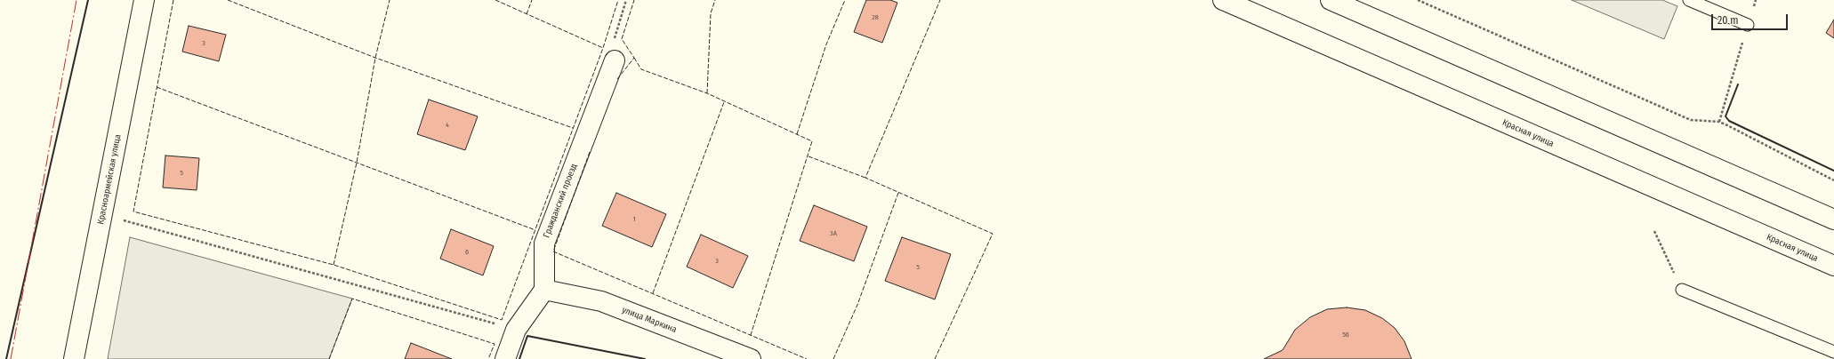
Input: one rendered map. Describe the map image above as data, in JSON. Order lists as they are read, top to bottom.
{
  "streets": {
    "main road": [
      "Красная улица",
      "Красноармейская улица",
      "Гражданский проезд",
      "улица Маркина"
    ]
  },
  "crossings": [
    ["Гражданский проезд", "улица Маркина"]
  ],
  "house_numbers": [
    "28",
    "3",
    "4",
    "5",
    "1",
    "3А",
    "6",
    "3",
    "5",
    "56"
  ],
  "scale_bar": "20 m"
}
